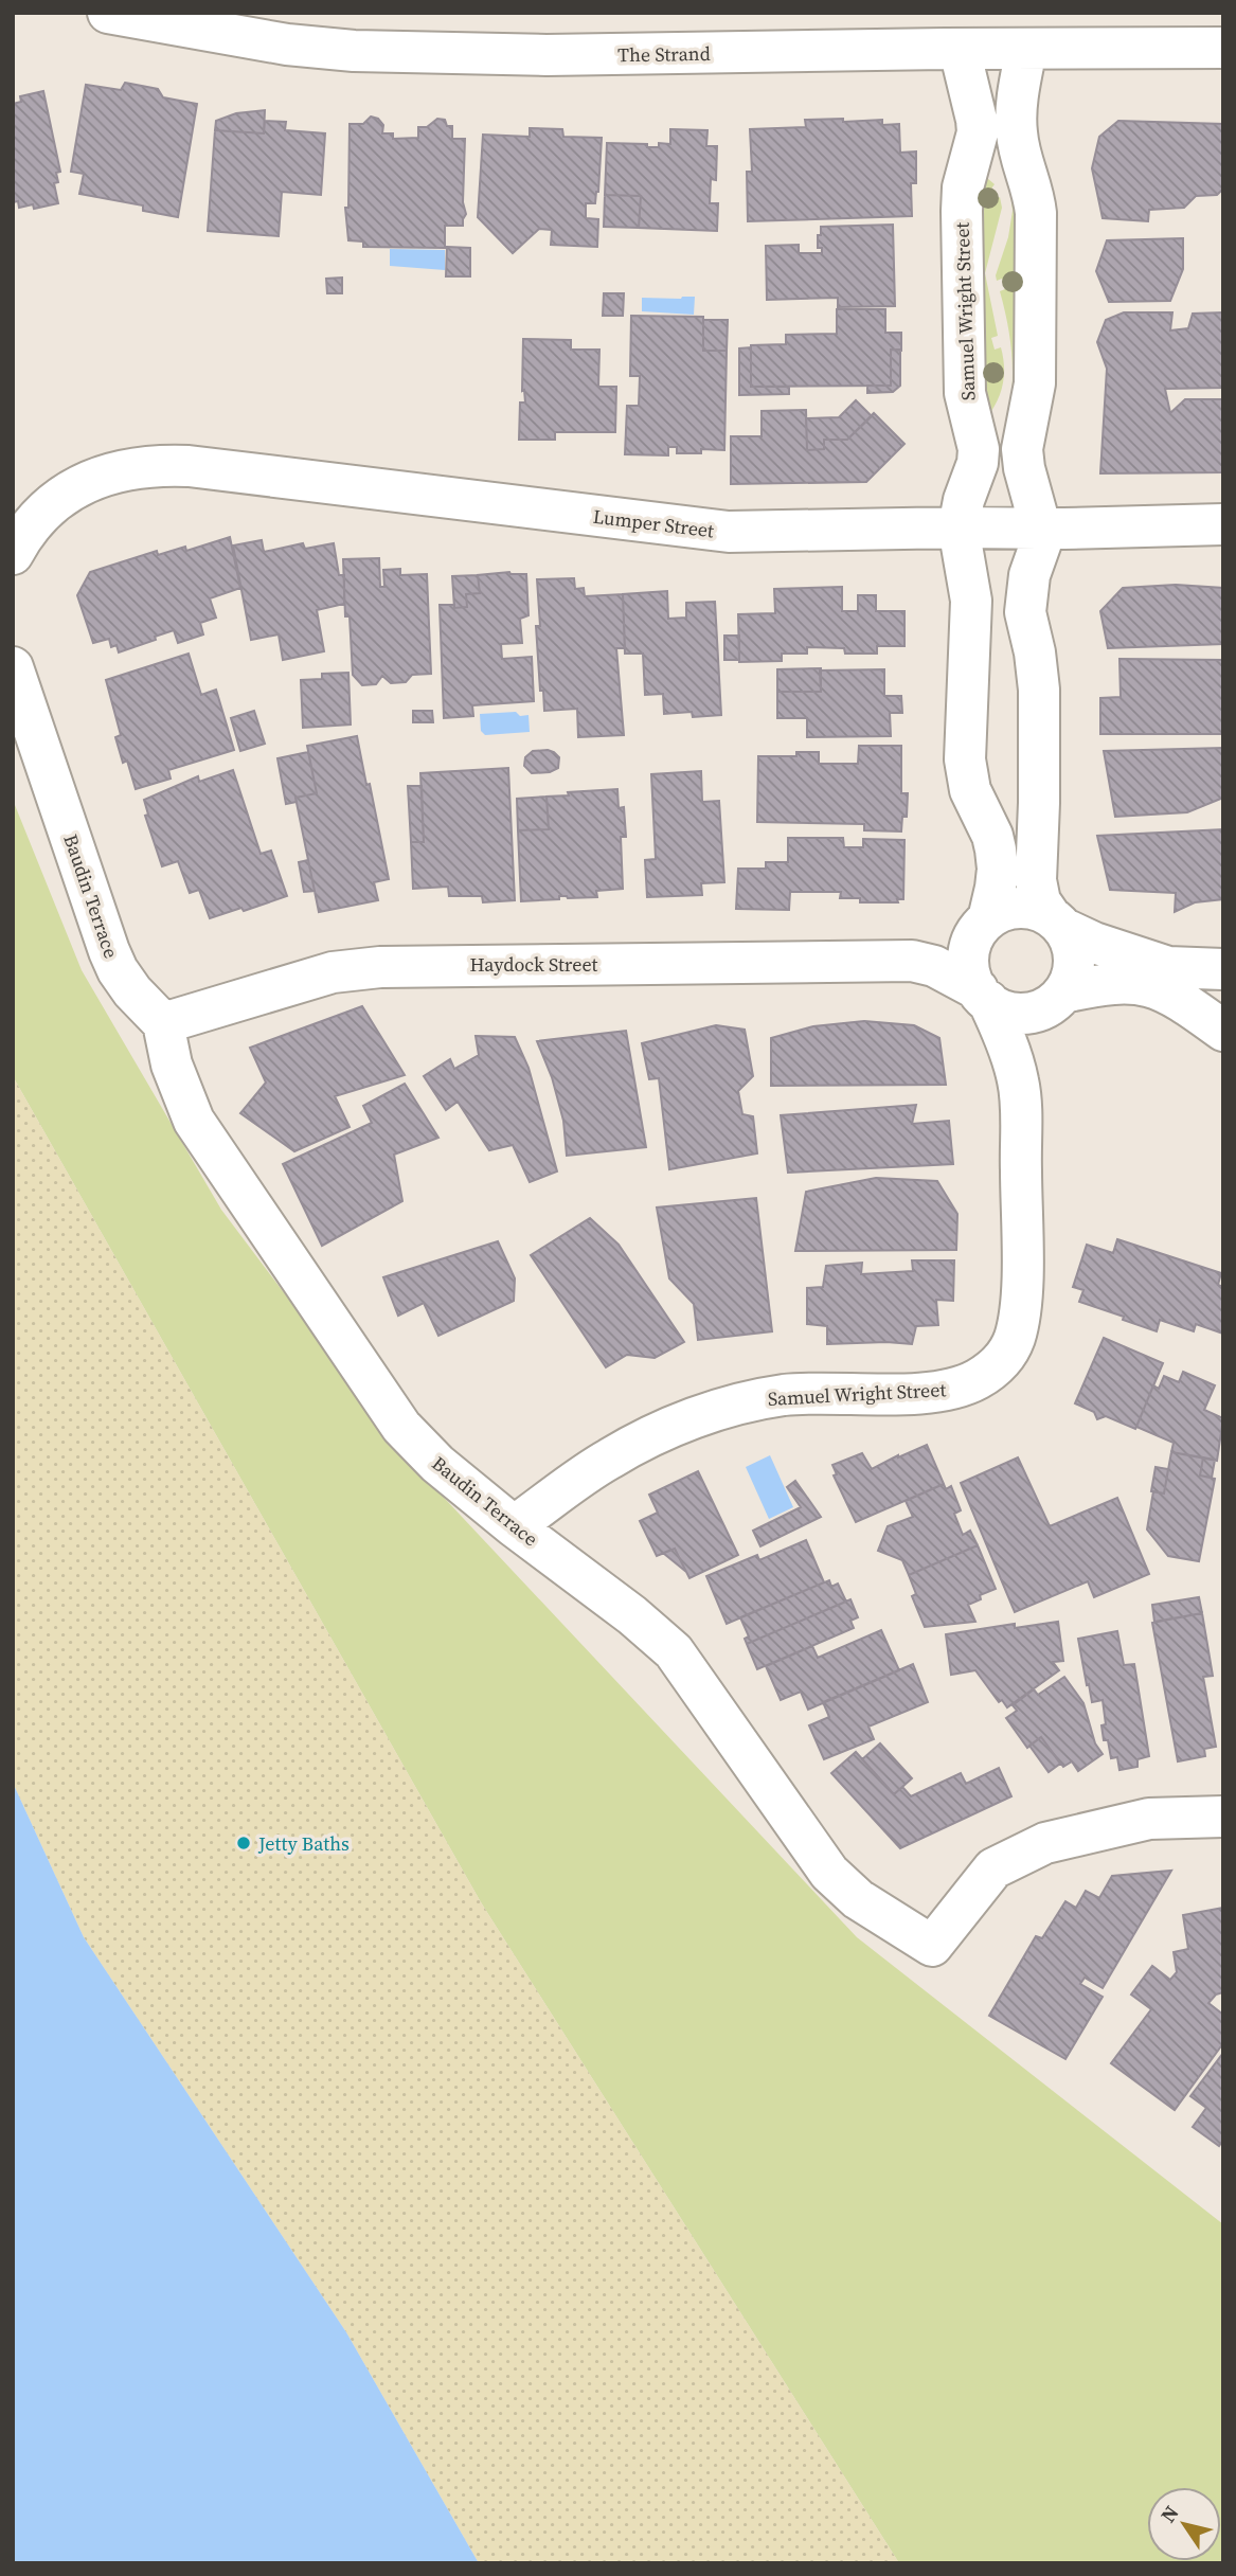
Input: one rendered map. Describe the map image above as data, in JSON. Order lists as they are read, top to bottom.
{
  "streets": {
    "street": [
      "The Strand",
      "Samuel Wright Street",
      "Lumper Street",
      "Baudin Terrace",
      "Haydock Street"
    ]
  },
  "crossings": [
    ["The Strand", "Samuel Wright Street"],
    ["Samuel Wright Street", "Lumper Street"],
    ["Samuel Wright Street", "Baudin Terrace"],
    ["Samuel Wright Street", "Haydock Street"],
    ["Baudin Terrace", "Haydock Street"]
  ],
  "places": ["Jetty Baths"],
  "north": "top left"
}
